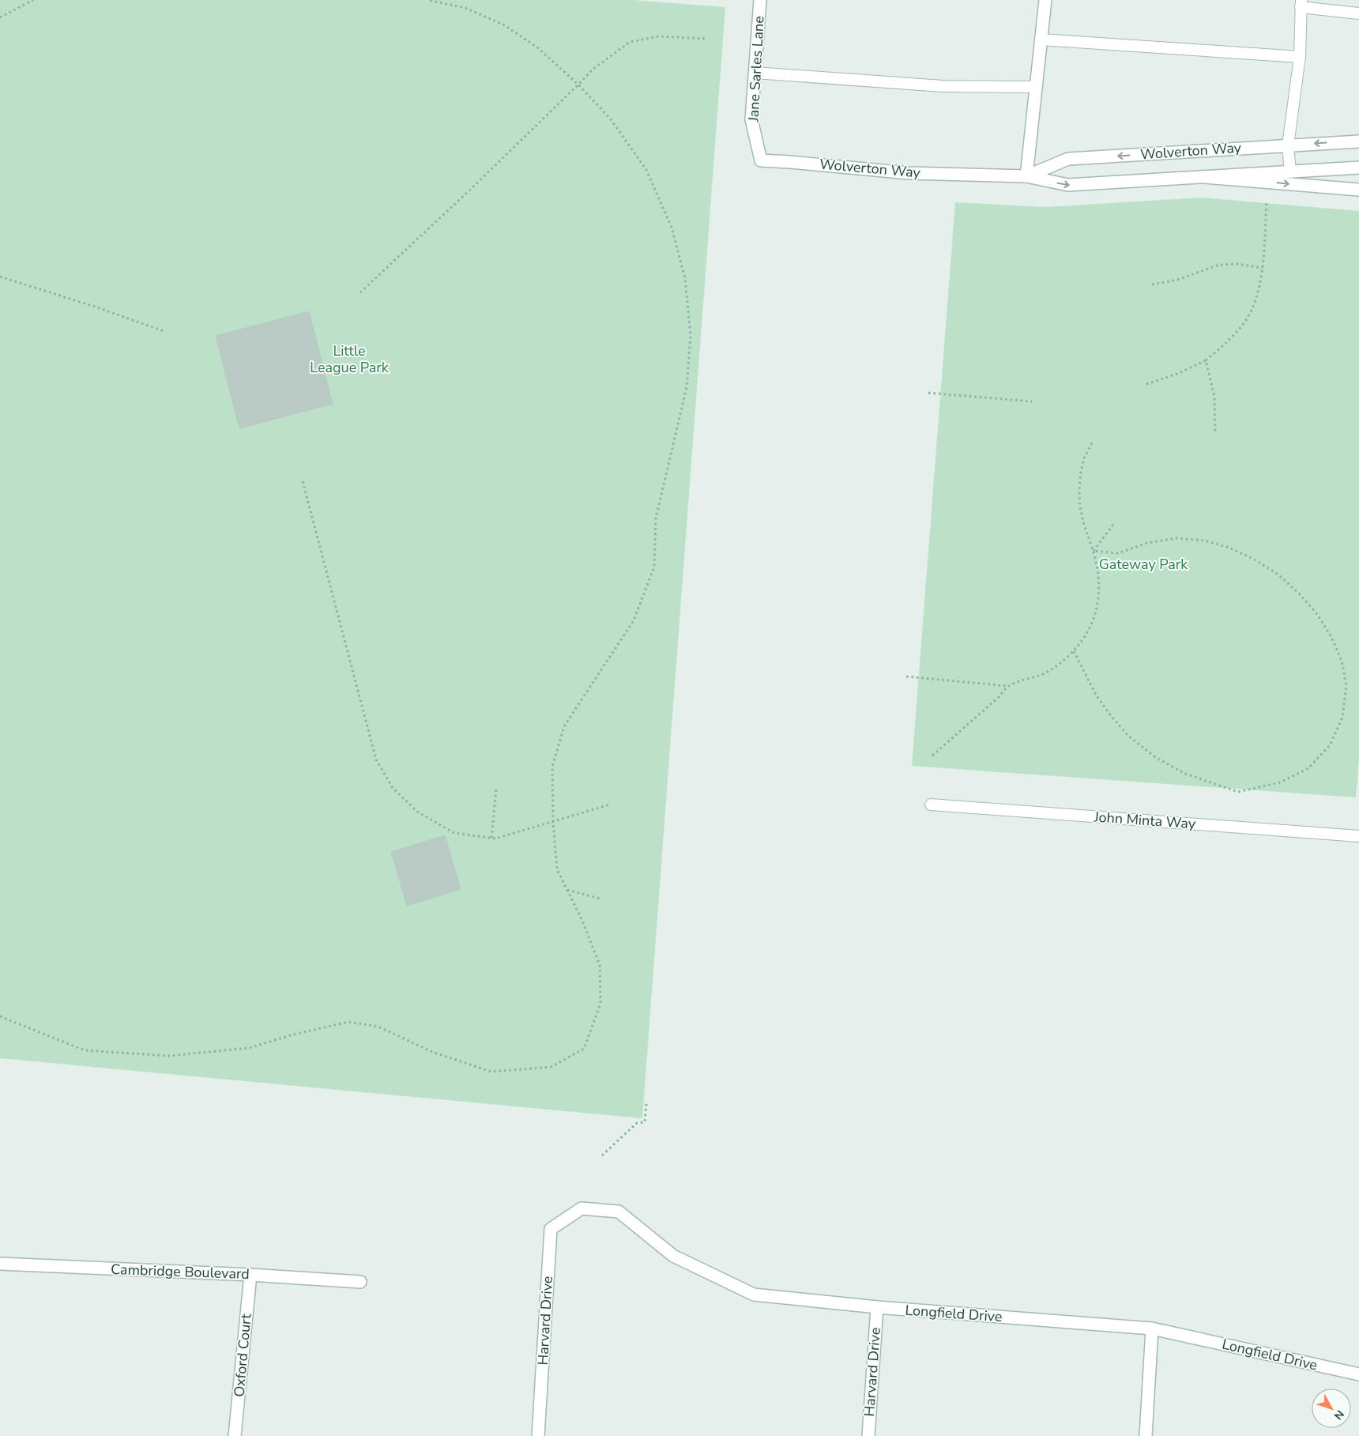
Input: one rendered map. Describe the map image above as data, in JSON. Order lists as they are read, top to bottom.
{
  "streets": {
    "street": [
      "Jane Sarles Lane",
      "Wolverton Way",
      "Cambridge Boulevard",
      "Longfield Drive",
      "Harvard Drive",
      "Oxford Court"
    ],
    "lane": ["John Minta Way"]
  },
  "crossings": [
    ["Jane Sarles Lane", "Wolverton Way"],
    ["Cambridge Boulevard", "Oxford Court"],
    ["Longfield Drive", "Harvard Drive"]
  ],
  "parks": ["Little League Park", "Gateway Park"],
  "north": "bottom right"
}
